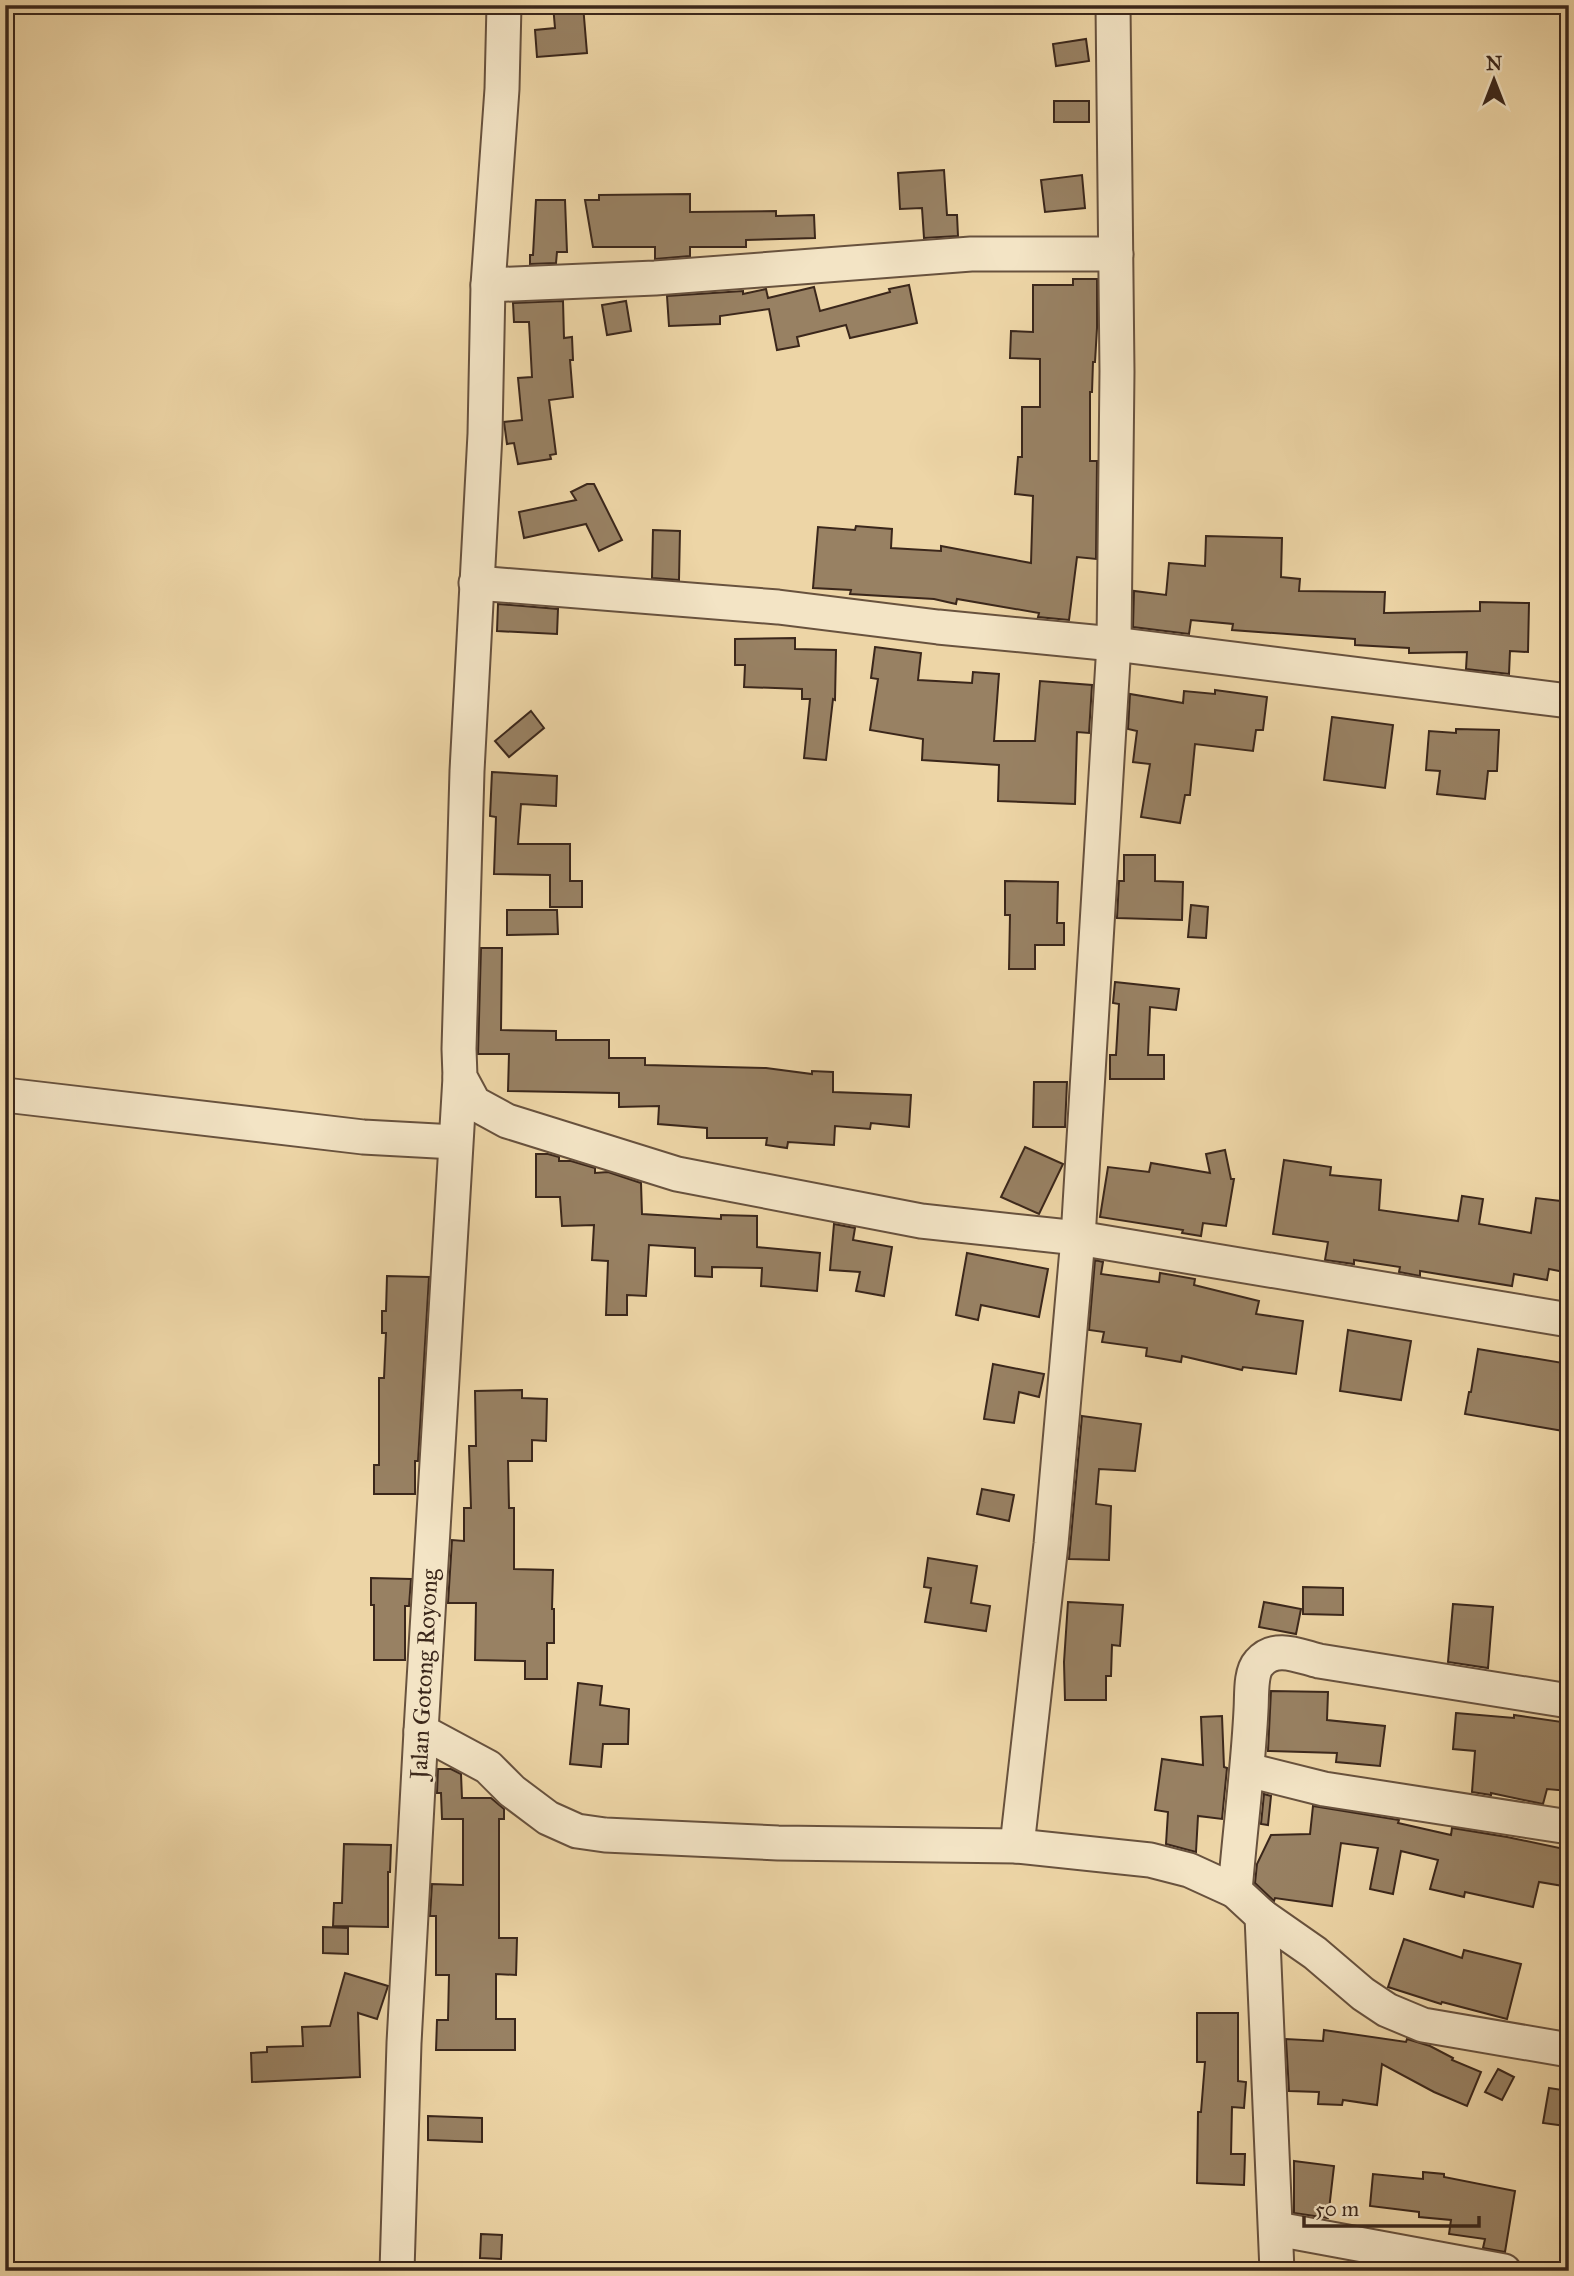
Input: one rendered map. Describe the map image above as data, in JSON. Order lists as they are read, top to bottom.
{
  "streets": {
    "street": ["Jalan Gotong Royong"]
  },
  "scale_bar": "50 m",
  "north": "top"
}
